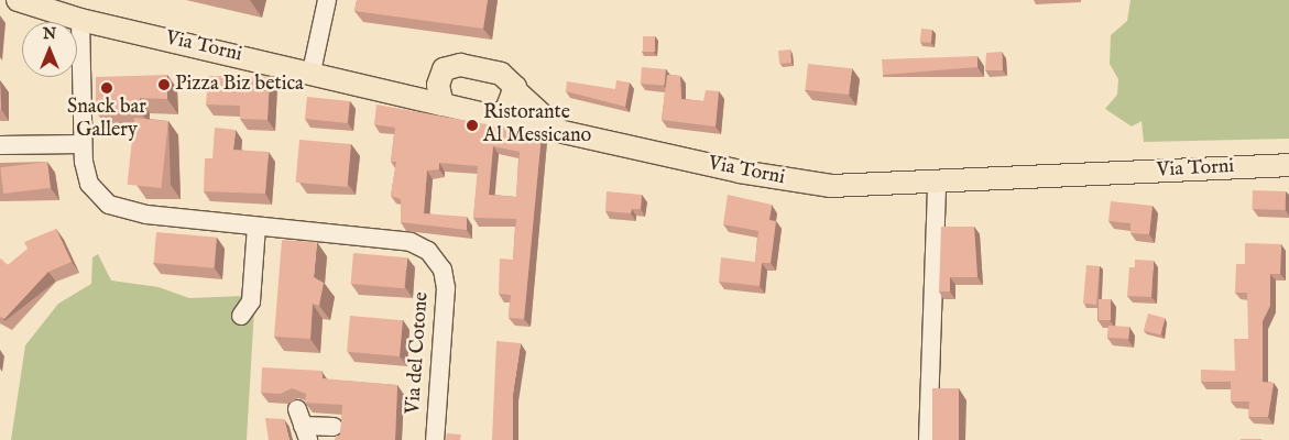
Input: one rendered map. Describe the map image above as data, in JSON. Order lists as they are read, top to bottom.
{
  "streets": {
    "main road": ["Via Torni"],
    "street": ["Via del Cotone"]
  },
  "crossings": [
    ["Via Torni", "Via del Cotone"]
  ],
  "places": ["Pizza Biz betica", "Snack bar Gallery", "Ristorante Al Messicano"],
  "north": "top"
}
